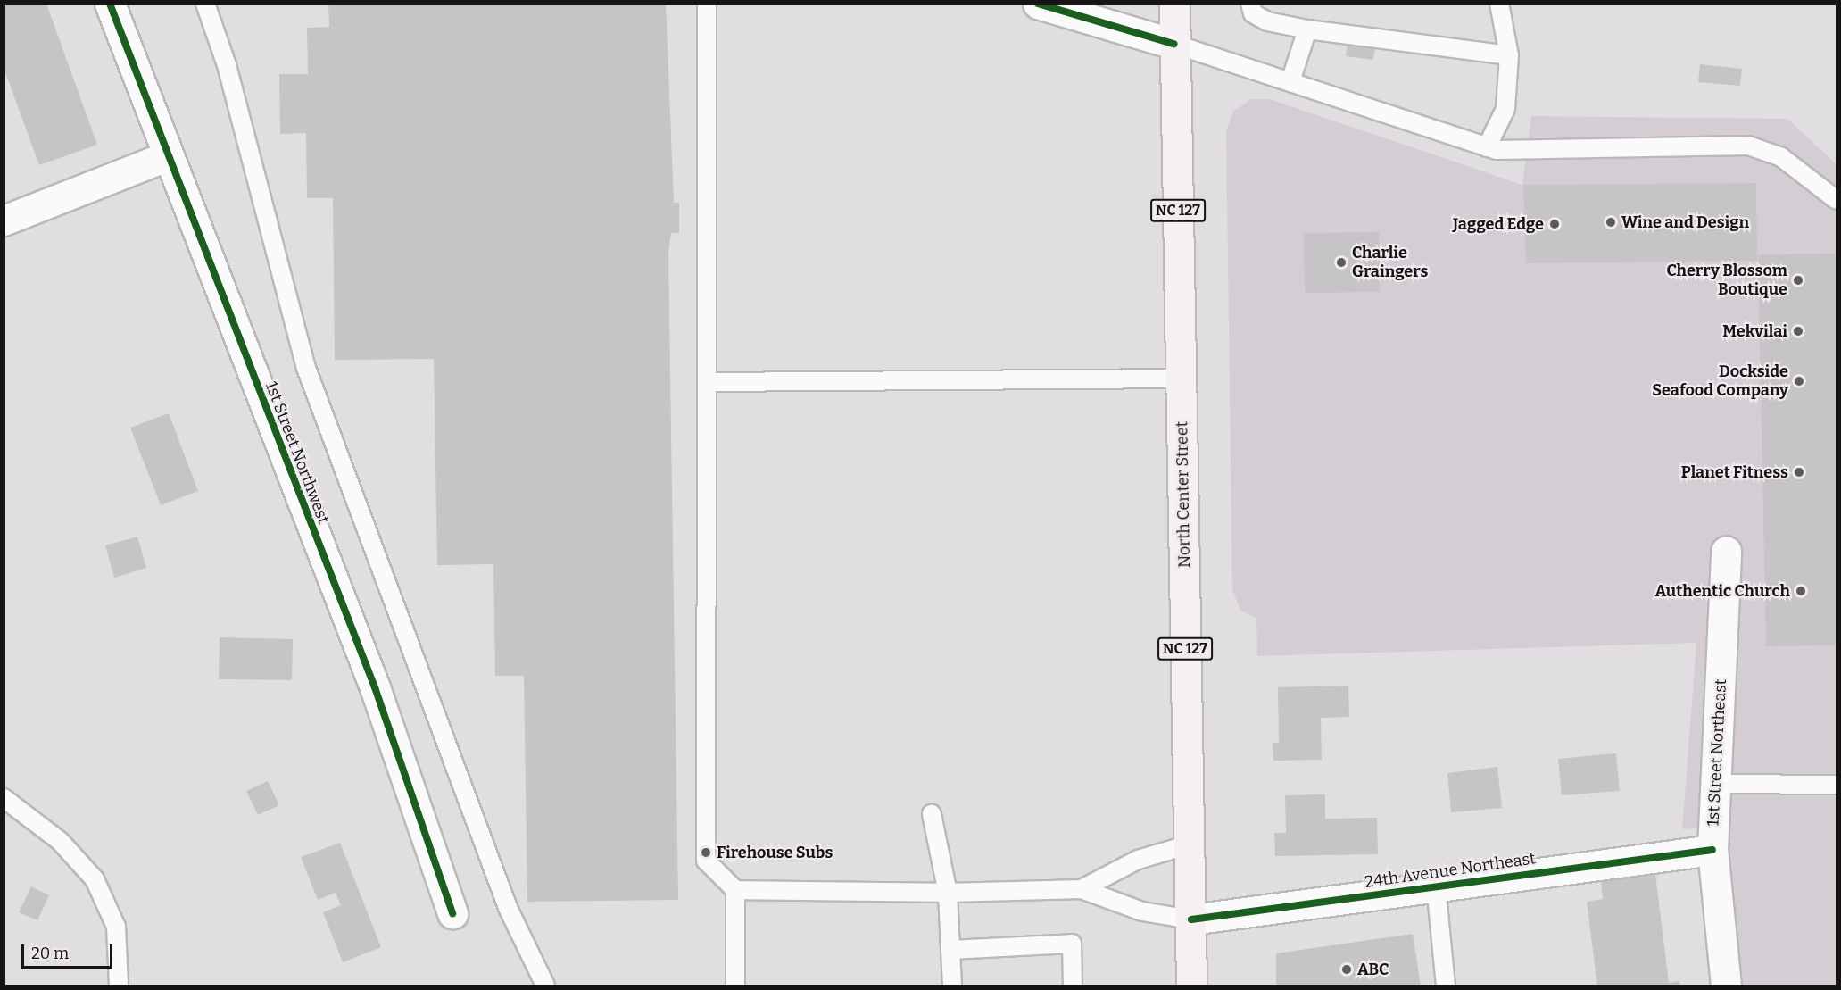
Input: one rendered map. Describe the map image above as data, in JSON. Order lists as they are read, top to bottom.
{
  "streets": {
    "main road": ["NC 127", "North Center Street"],
    "street": ["1st Street Northwest", "1st Street Northeast", "24th Avenue Northeast"]
  },
  "crossings": [
    ["North Center Street", "24th Avenue Northeast"],
    ["1st Street Northeast", "24th Avenue Northeast"]
  ],
  "places": [
    "Wine and Design",
    "Jagged Edge",
    "Charlie Graingers",
    "Cherry Blossom Boutique",
    "Mekvilai",
    "Dockside Seafood Company",
    "Planet Fitness",
    "Authentic Church",
    "Firehouse Subs",
    "ABC"
  ],
  "scale_bar": "20 m"
}
